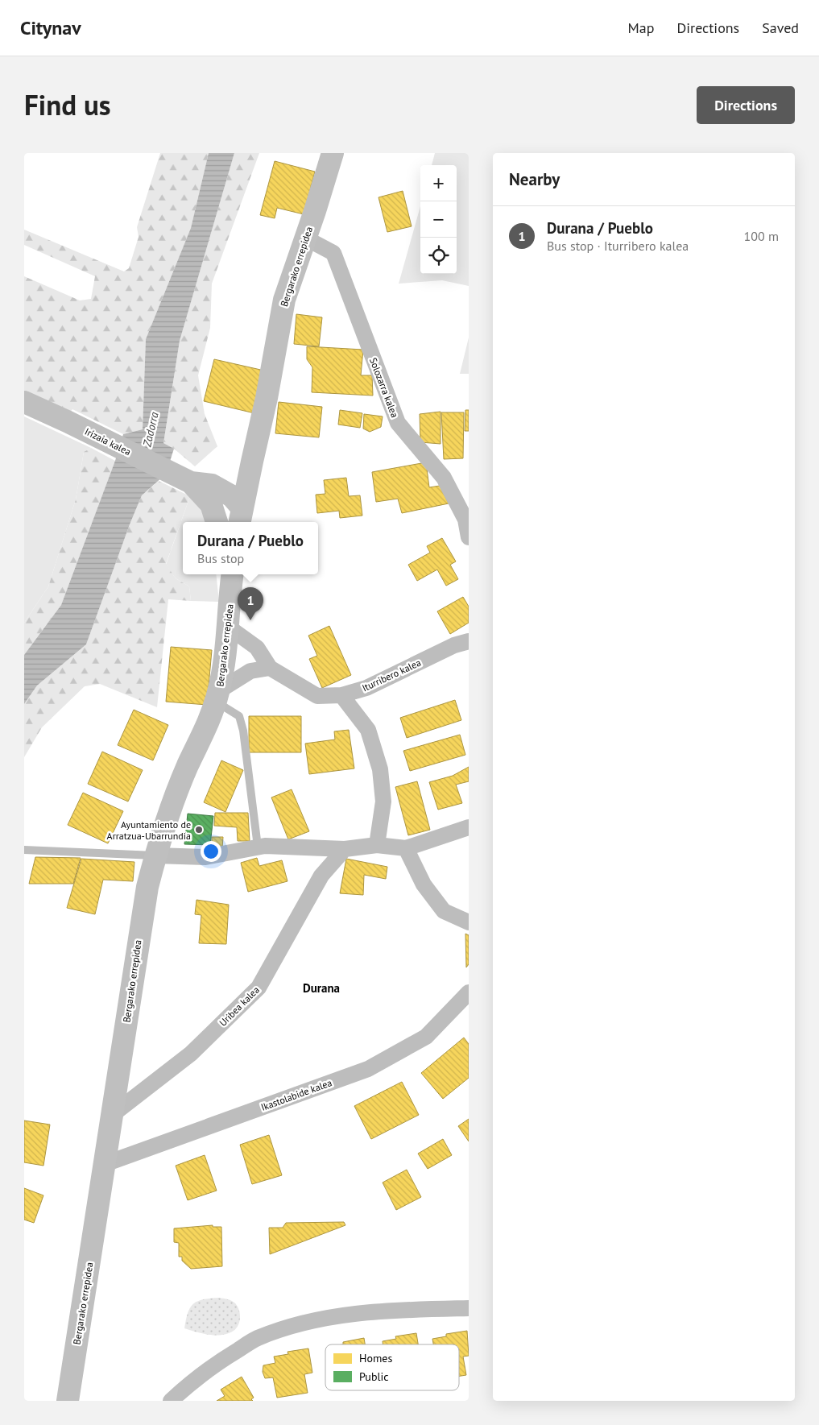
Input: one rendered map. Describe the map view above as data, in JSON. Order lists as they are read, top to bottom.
{
  "streets": {
    "street": [
      "Bergarako errepidea",
      "Solozarra kalea",
      "Irizaia kalea",
      "Iturribero kalea",
      "Uribea kalea",
      "Ikastolabide kalea"
    ]
  },
  "crossings": [
    ["Bergarako errepidea", "Solozarra kalea"],
    ["Bergarako errepidea", "Irizaia kalea"],
    ["Bergarako errepidea", "Iturribero kalea"],
    ["Bergarako errepidea", "Uribea kalea"],
    ["Bergarako errepidea", "Ikastolabide kalea"]
  ],
  "districts": ["Durana"],
  "water": ["Zadorra"],
  "places": ["Ayuntamiento de Arratzua-Ubarrundia"],
  "legend": ["Homes", "Public"],
  "page": {
    "header": "Citynav",
    "nav": ["Map", "Directions", "Saved"],
    "title": "Find us",
    "buttons": "Directions",
    "heading": "Nearby",
    "map_buttons": ["+", "−"],
    "list": [
      {
        "mark": "1",
        "name": "Durana / Pueblo",
        "note": "Bus stop · Iturribero kalea",
        "value": "100 m"
      }
    ],
    "popup": ["Durana / Pueblo", "Bus stop"],
    "pins": "1"
  }
}
